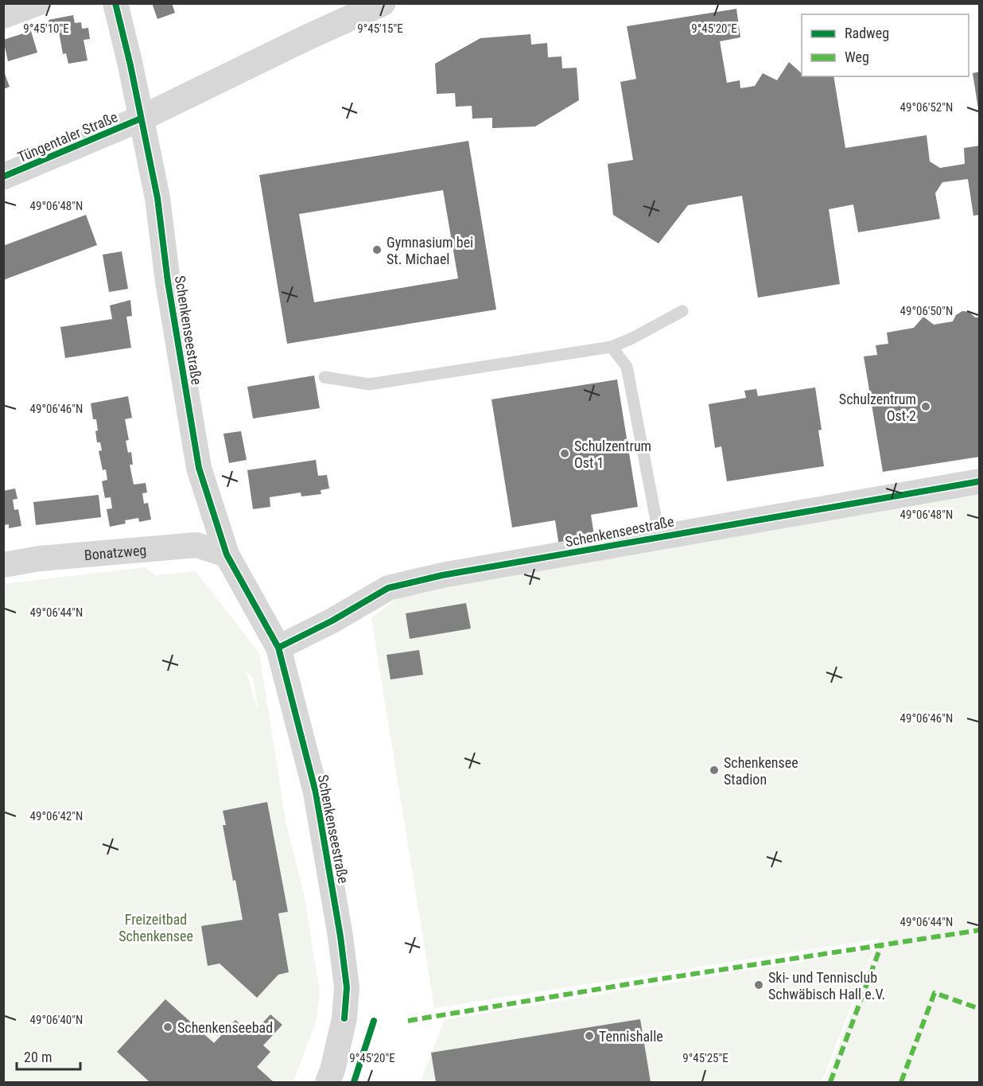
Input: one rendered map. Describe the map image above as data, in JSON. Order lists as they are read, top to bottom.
{
  "streets": {
    "street": ["Tüngentaler Straße", "Schenkenseestraße", "Bonatzweg"]
  },
  "crossings": [
    ["Tüngentaler Straße", "Schenkenseestraße"],
    ["Schenkenseestraße", "Bonatzweg"]
  ],
  "parks": ["Freizeitbad Schenkensee"],
  "places": [
    "Gymnasium bei St. Michael",
    "Schulzentrum Ost 2",
    "Schulzentrum Ost 1",
    "Schenkensee Stadion",
    "Ski- und Tennisclub Schwäbisch Hall e.V.",
    "Schenkenseebad",
    "Tennishalle"
  ],
  "legend": ["Radweg", "Weg"],
  "scale_bar": "20 m",
  "coordinates": [
    "9°45'10\"E",
    "9°45'15\"E",
    "9°45'20\"E",
    "49°06'52\"N",
    "49°06'48\"N",
    "49°06'50\"N",
    "49°06'46\"N",
    "49°06'44\"N",
    "49°06'42\"N",
    "49°06'40\"N",
    "9°45'25\"E"
  ]
}
